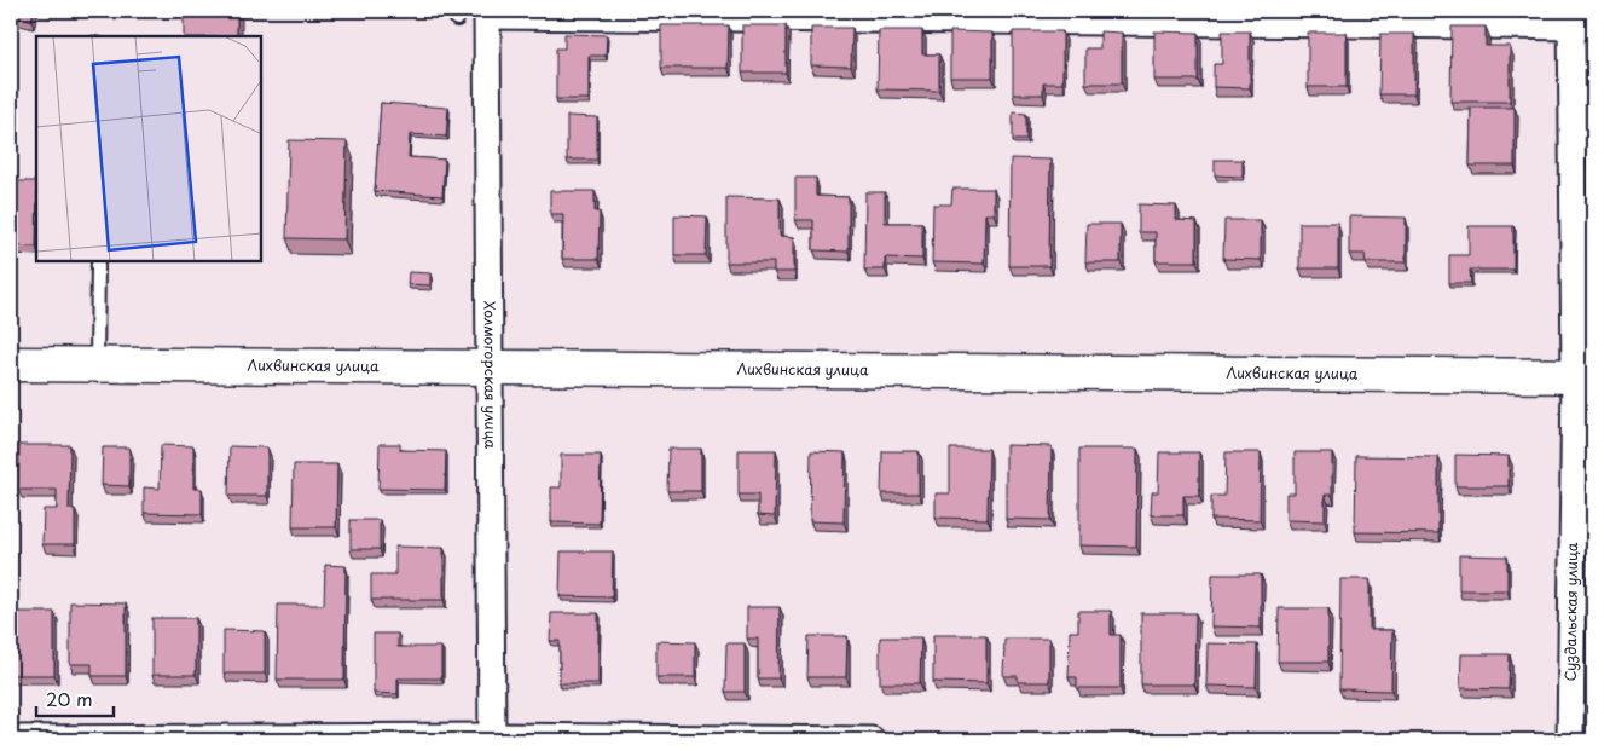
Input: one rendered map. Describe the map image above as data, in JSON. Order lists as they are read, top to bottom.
{
  "streets": {
    "main road": ["Лихвинская улица"],
    "street": ["Холмогорская улица", "Суздальская улица"]
  },
  "crossings": [
    ["Лихвинская улица", "Холмогорская улица"],
    ["Лихвинская улица", "Суздальская улица"]
  ],
  "scale_bar": "20 m"
}
